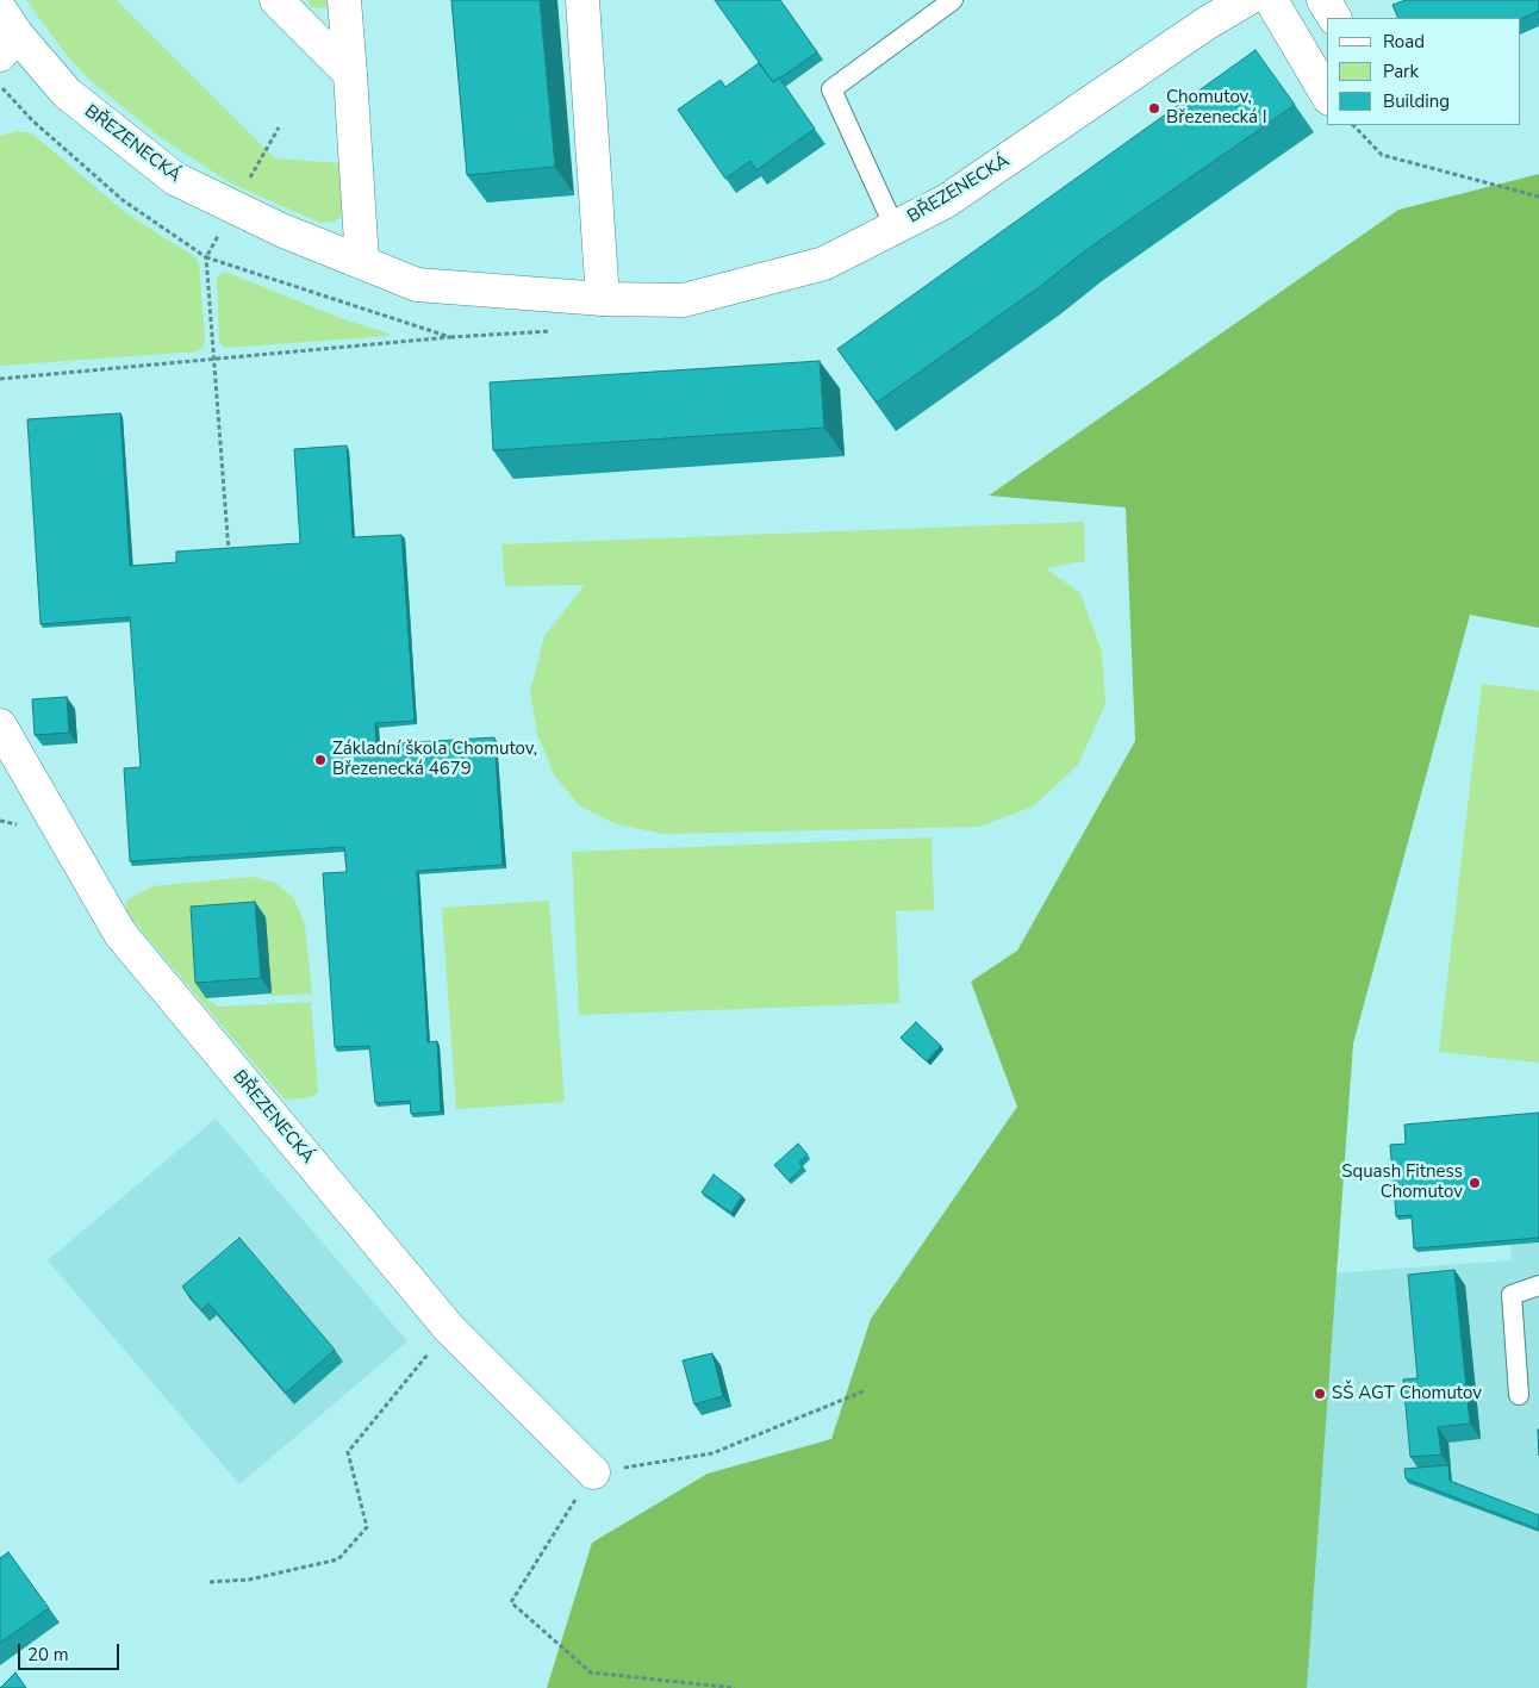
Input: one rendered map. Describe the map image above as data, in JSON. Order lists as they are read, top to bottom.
{
  "streets": {
    "street": ["BŘEZENECKÁ"]
  },
  "places": [
    "Chomutov, Březenecká I",
    "Základní škola Chomutov, Březenecká 4679",
    "Squash Fitness Chomutov",
    "SŠ AGT Chomutov"
  ],
  "legend": ["Road", "Park", "Building"],
  "scale_bar": "20 m"
}
